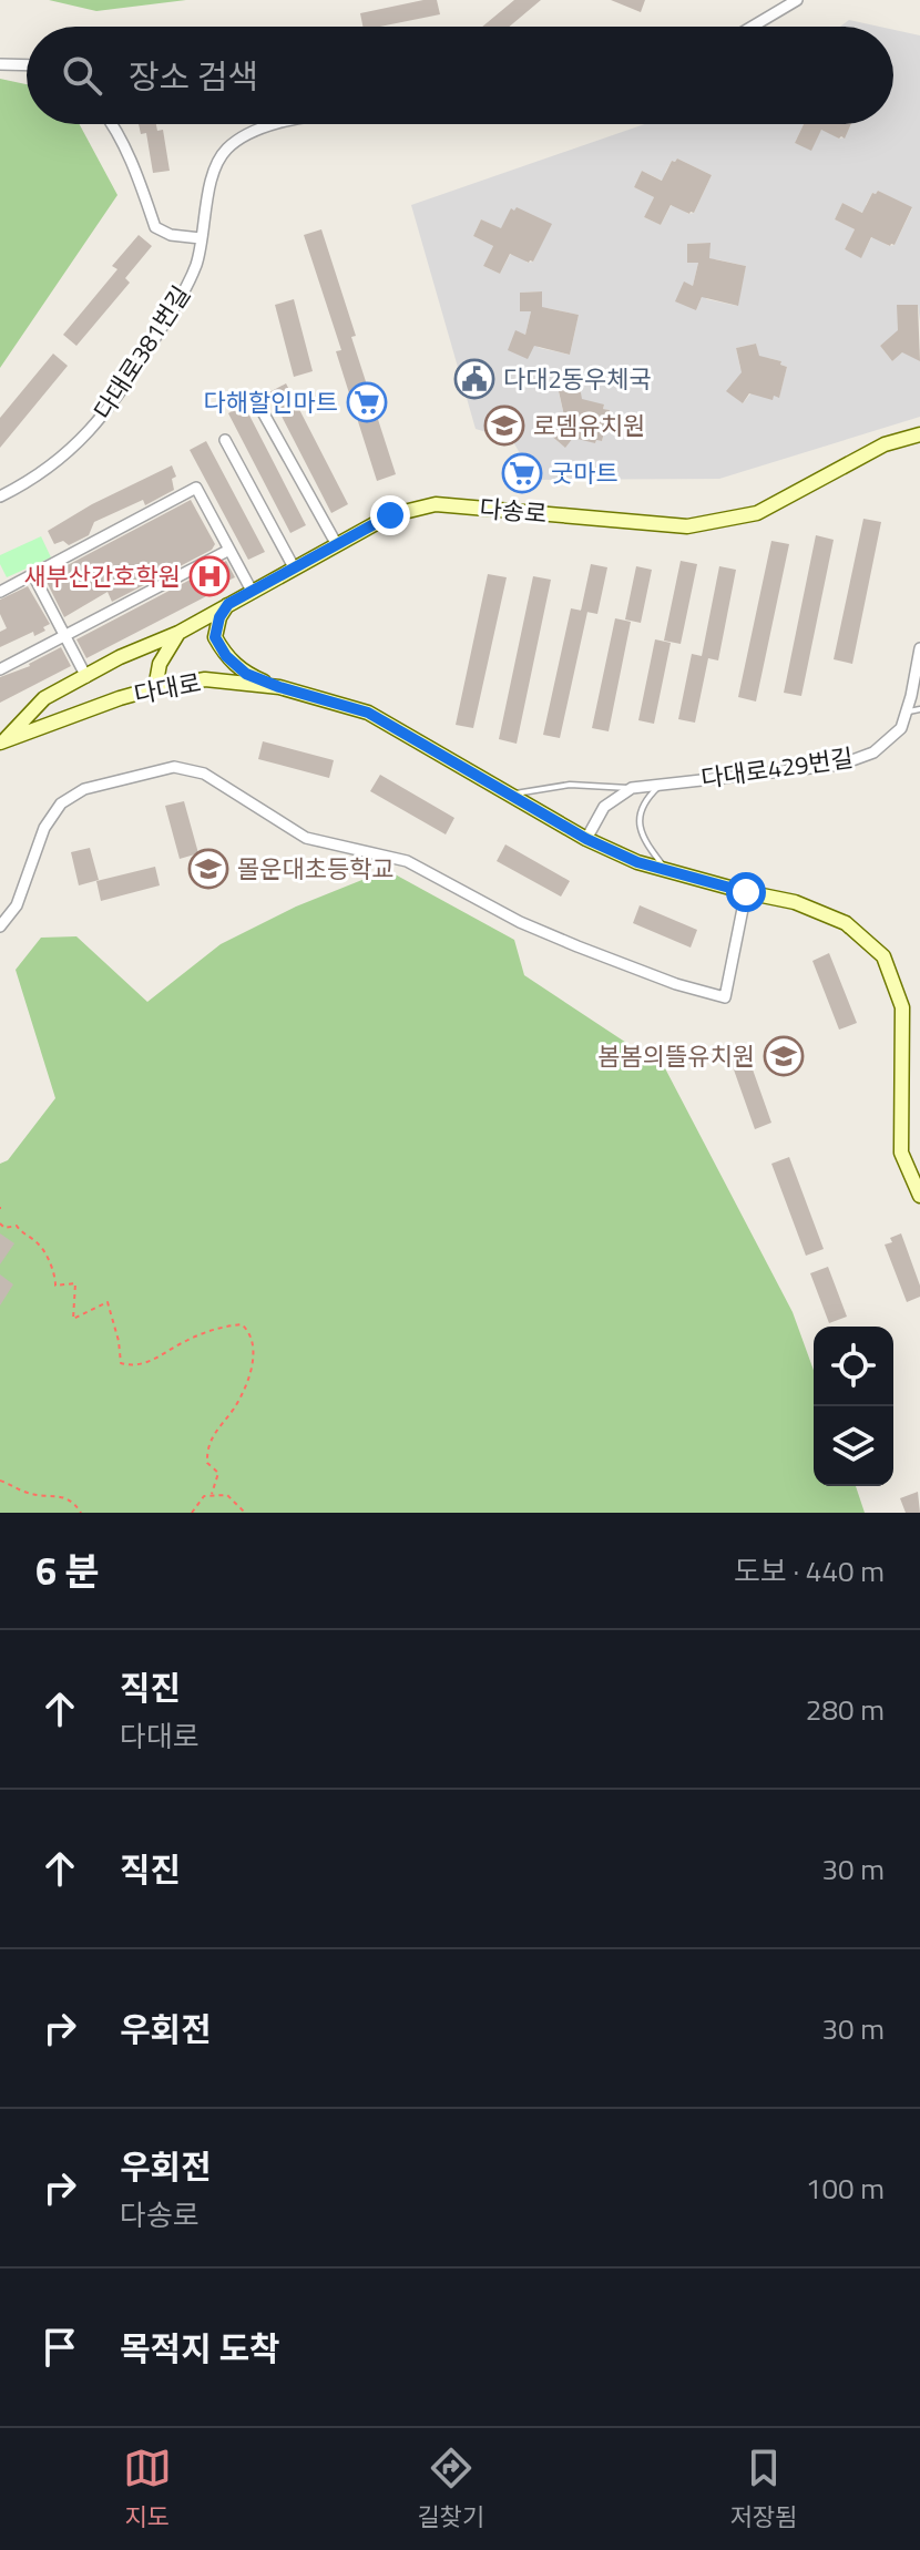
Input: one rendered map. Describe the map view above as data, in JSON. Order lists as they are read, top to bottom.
{
  "streets": {
    "main road": ["다송로", "다대로"],
    "street": ["다대로381번길", "다대로429번길"]
  },
  "crossings": [
    ["다송로", "다대로"]
  ],
  "places": {
    "public building": ["다대2동우체국"],
    "supermarket": ["다해할인마트", "굿마트"],
    "school or university": ["로뎀유치원", "몰운대초등학교", "봄봄의뜰유치원"],
    "hospital": ["새부산간호학원"]
  },
  "page": {
    "search": "장소 검색",
    "heading": ["6 분", "도보 · 440 m"],
    "list": [
      ["직진", "다대로", "280 m"],
      ["직진", "30 m"],
      ["우회전", "30 m"],
      ["우회전", "다송로", "100 m"],
      "목적지 도착"
    ],
    "nav": ["지도", "길찾기", "저장됨"]
  }
}
